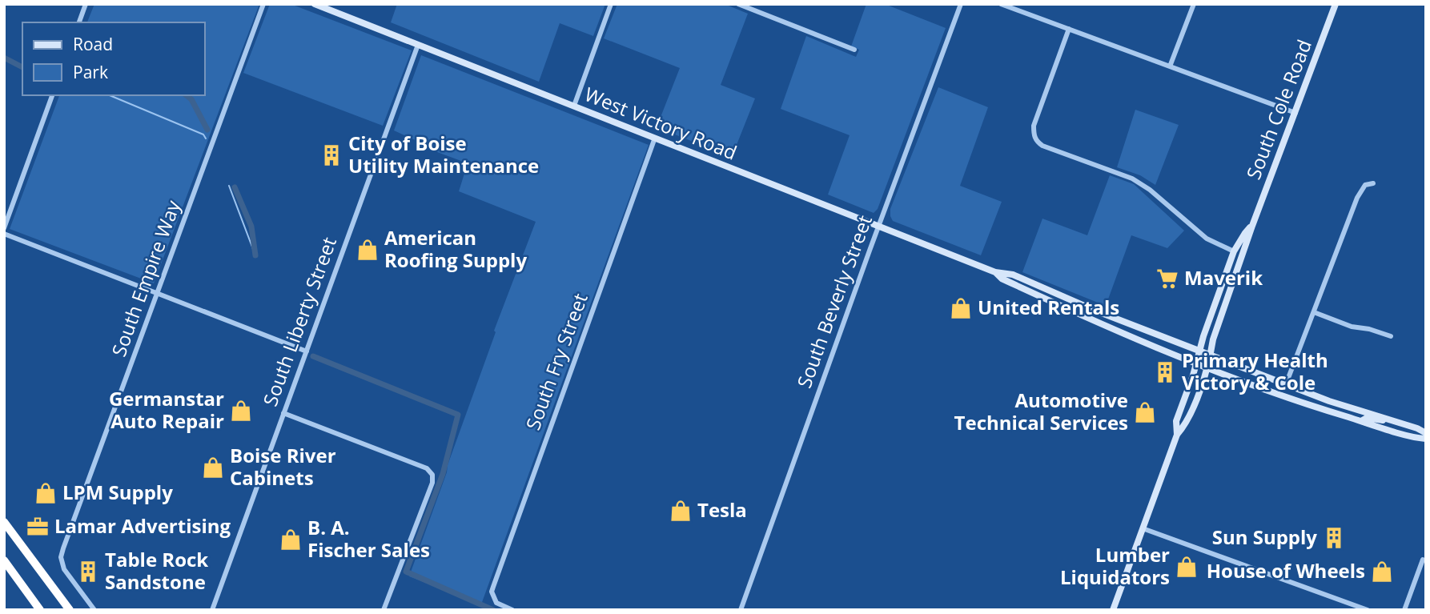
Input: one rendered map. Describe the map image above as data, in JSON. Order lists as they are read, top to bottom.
{
  "streets": {
    "main road": ["South Cole Road", "West Victory Road"],
    "street": [
      "South Empire Way",
      "South Beverly Street",
      "South Liberty Street",
      "South Fry Street"
    ]
  },
  "crossings": [
    ["South Cole Road", "West Victory Road"],
    ["West Victory Road", "South Beverly Street"],
    ["West Victory Road", "South Liberty Street"],
    ["West Victory Road", "South Fry Street"]
  ],
  "places": {
    "building": [
      "City of Boise Utility Maintenance",
      "Primary Health Victory & Cole",
      "Sun Supply",
      "Table Rock Sandstone"
    ],
    "shop": [
      "American Roofing Supply",
      "United Rentals",
      "Germanstar Auto Repair",
      "Automotive Technical Services",
      "Boise River Cabinets",
      "LPM Supply",
      "Tesla",
      "B. A. Fischer Sales",
      "Lumber Liquidators",
      "House of Wheels"
    ],
    "supermarket": ["Maverik"],
    "office": ["Lamar Advertising"]
  },
  "legend": ["Road", "Park"]
}
